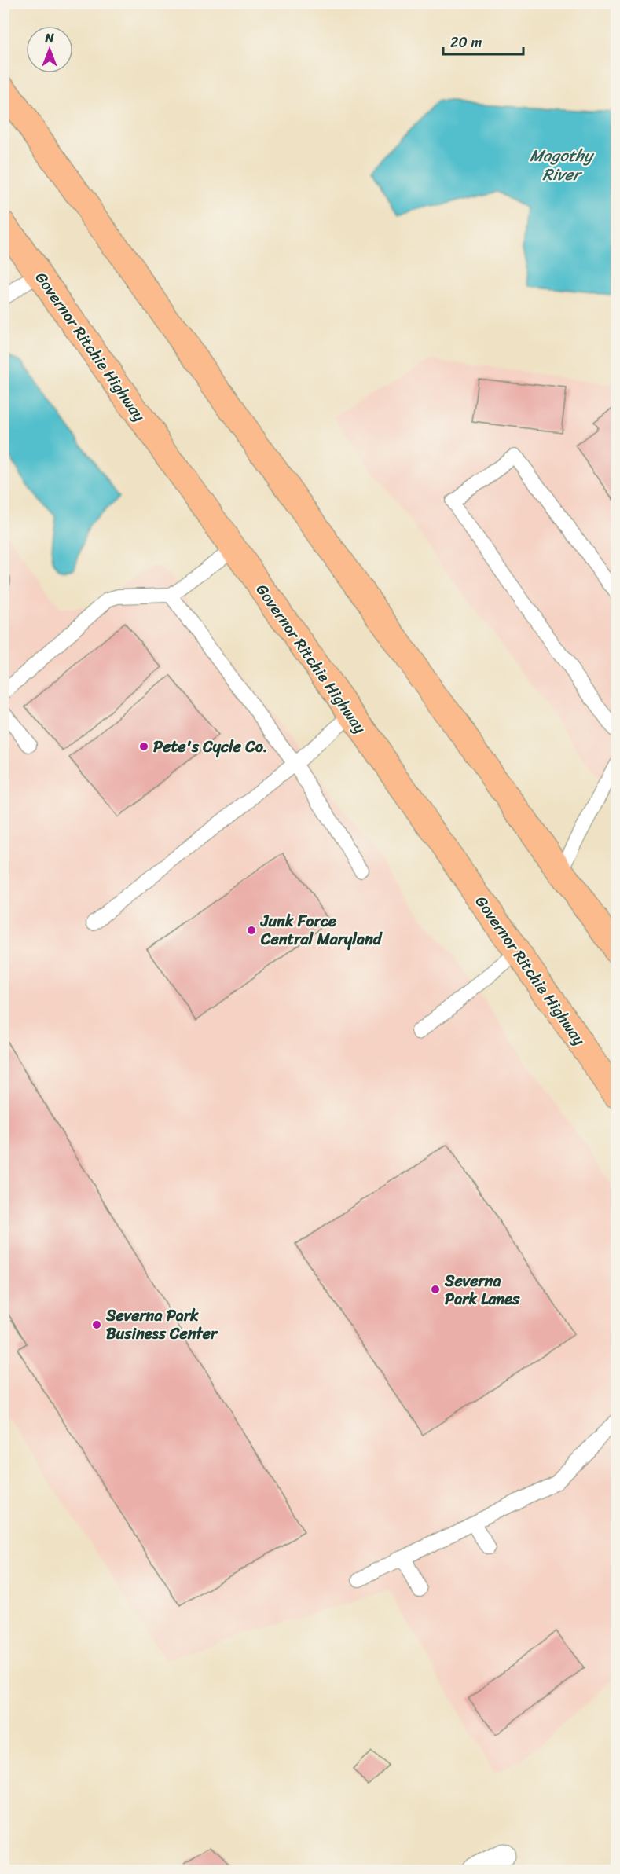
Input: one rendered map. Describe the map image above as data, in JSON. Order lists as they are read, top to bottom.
{
  "streets": {
    "highway": ["Governor Ritchie Highway"]
  },
  "water": ["Magothy River"],
  "places": [
    "Pete's Cycle Co.",
    "Junk Force Central Maryland",
    "Severna Park Lanes",
    "Severna Park Business Center"
  ],
  "scale_bar": "20 m",
  "north": "top"
}
